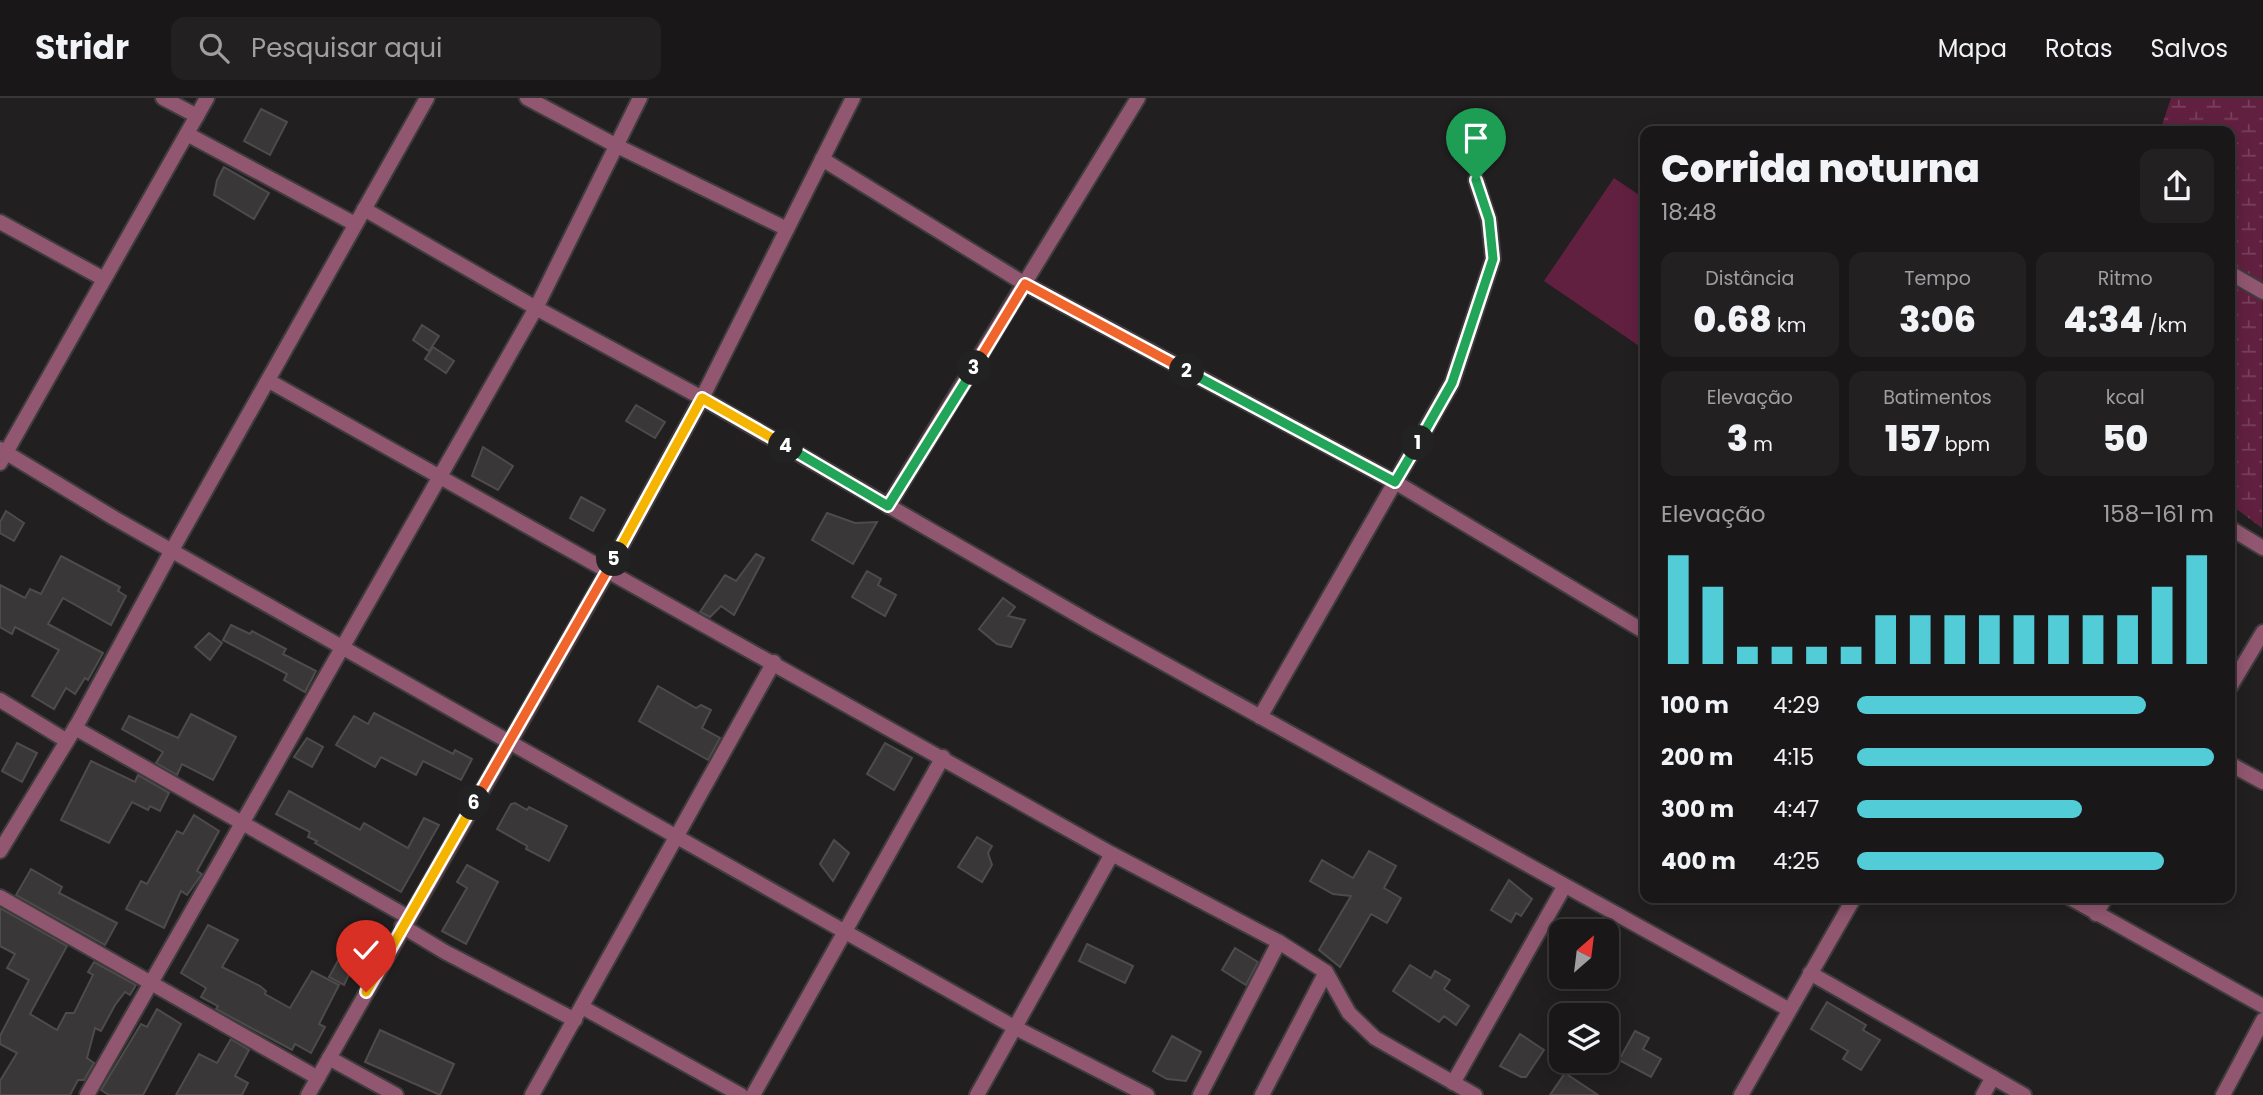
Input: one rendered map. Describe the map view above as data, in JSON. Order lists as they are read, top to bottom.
{
  "north": "top right",
  "page": {
    "header": "Stridr",
    "search": "Pesquisar aqui",
    "nav": ["Mapa", "Rotas", "Salvos"],
    "heading": ["Corrida noturna", "18:48"],
    "stats": [
      ["Distância", "0.68 km"],
      ["Tempo", "3:06"],
      ["Ritmo", "4:34 /km"],
      ["Elevação", "3 m"],
      ["Batimentos", "157 bpm"],
      ["kcal", "50"]
    ],
    "pins": [
      "3",
      "2",
      "1",
      "4",
      "5",
      "6"
    ],
    "chart": ["Elevação", "158–161 m"],
    "list": [
      {
        "name": "100 m",
        "note": "4:29"
      },
      {
        "name": "200 m",
        "note": "4:15"
      },
      {
        "name": "300 m",
        "note": "4:47"
      },
      {
        "name": "400 m",
        "note": "4:25"
      }
    ]
  }
}
